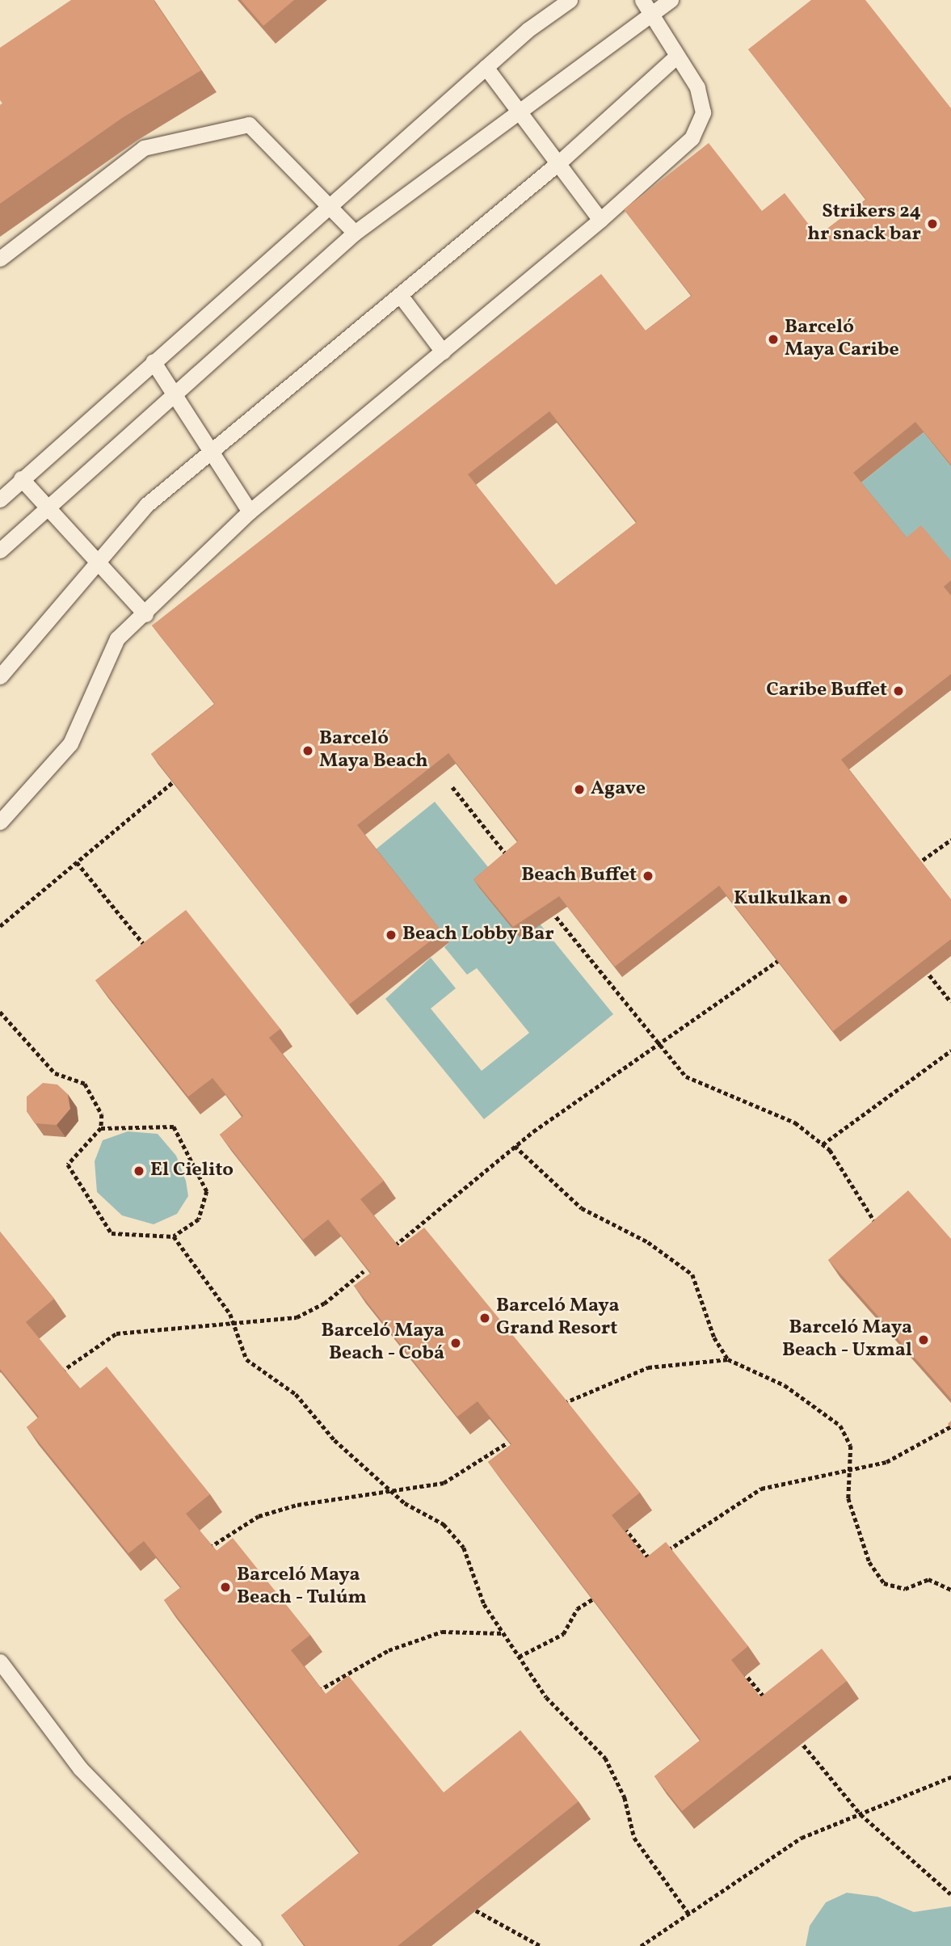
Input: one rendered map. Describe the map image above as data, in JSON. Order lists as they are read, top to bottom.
{
  "places": [
    "Strikers 24 hr snack bar",
    "Barceló Maya Caribe",
    "Caribe Buffet",
    "Barceló Maya Beach",
    "Agave",
    "Beach Buffet",
    "Kulkulkan",
    "Beach Lobby Bar",
    "El Cielito",
    "Barceló Maya Grand Resort",
    "Barceló Maya Beach - Uxmal",
    "Barceló Maya Beach - Cobá",
    "Barceló Maya Beach - Tulúm"
  ]
}
